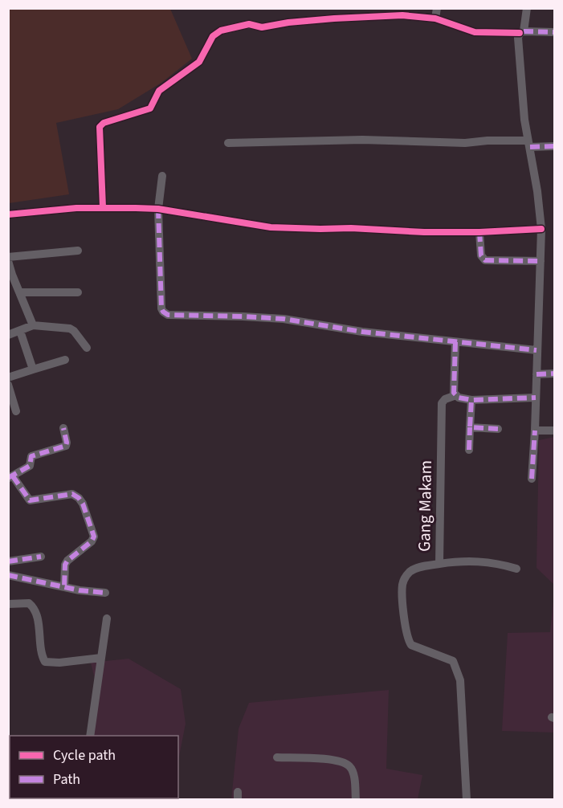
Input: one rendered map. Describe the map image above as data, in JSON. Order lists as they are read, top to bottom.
{
  "streets": {
    "street": ["Gang Makam"]
  },
  "legend": ["Cycle path", "Path"]
}
